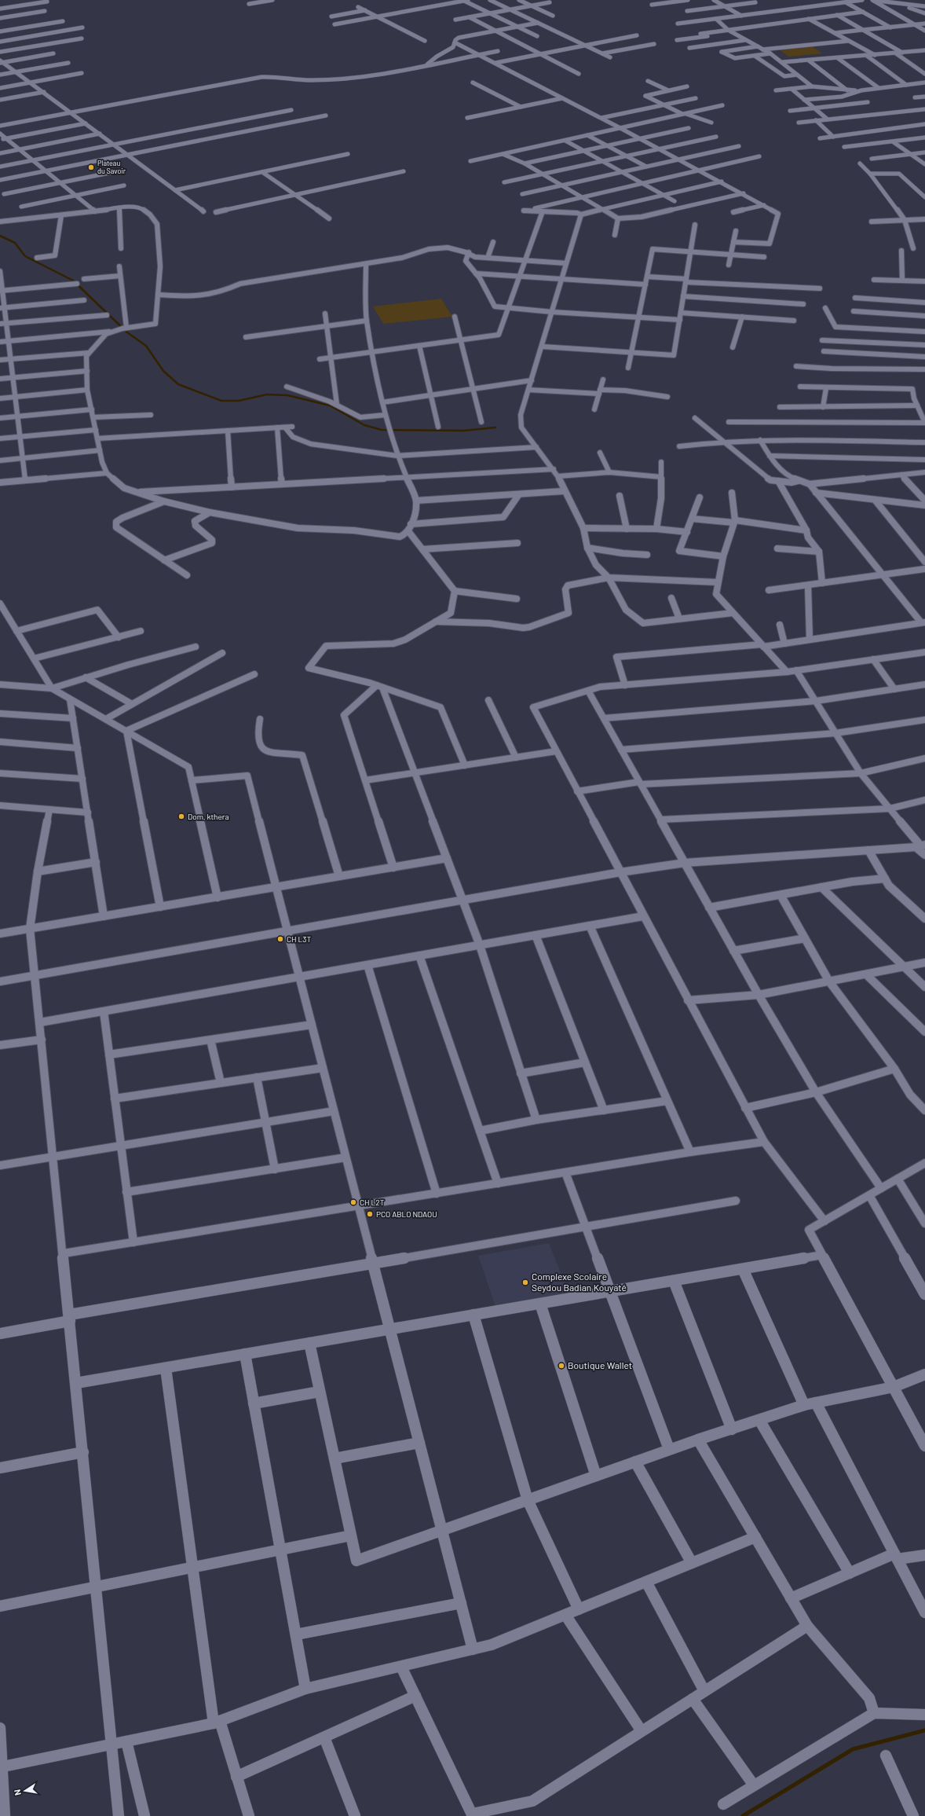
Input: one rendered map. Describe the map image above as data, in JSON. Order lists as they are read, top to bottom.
{
  "places": [
    "Plateau du Savoir",
    "Dom. kthera",
    "CH L3T",
    "CH L2T",
    "PCO ABLO NDAOU",
    "Complexe Scolaire Seydou Badian Kouyaté",
    "Boutique Wallet"
  ],
  "north": "left"
}
